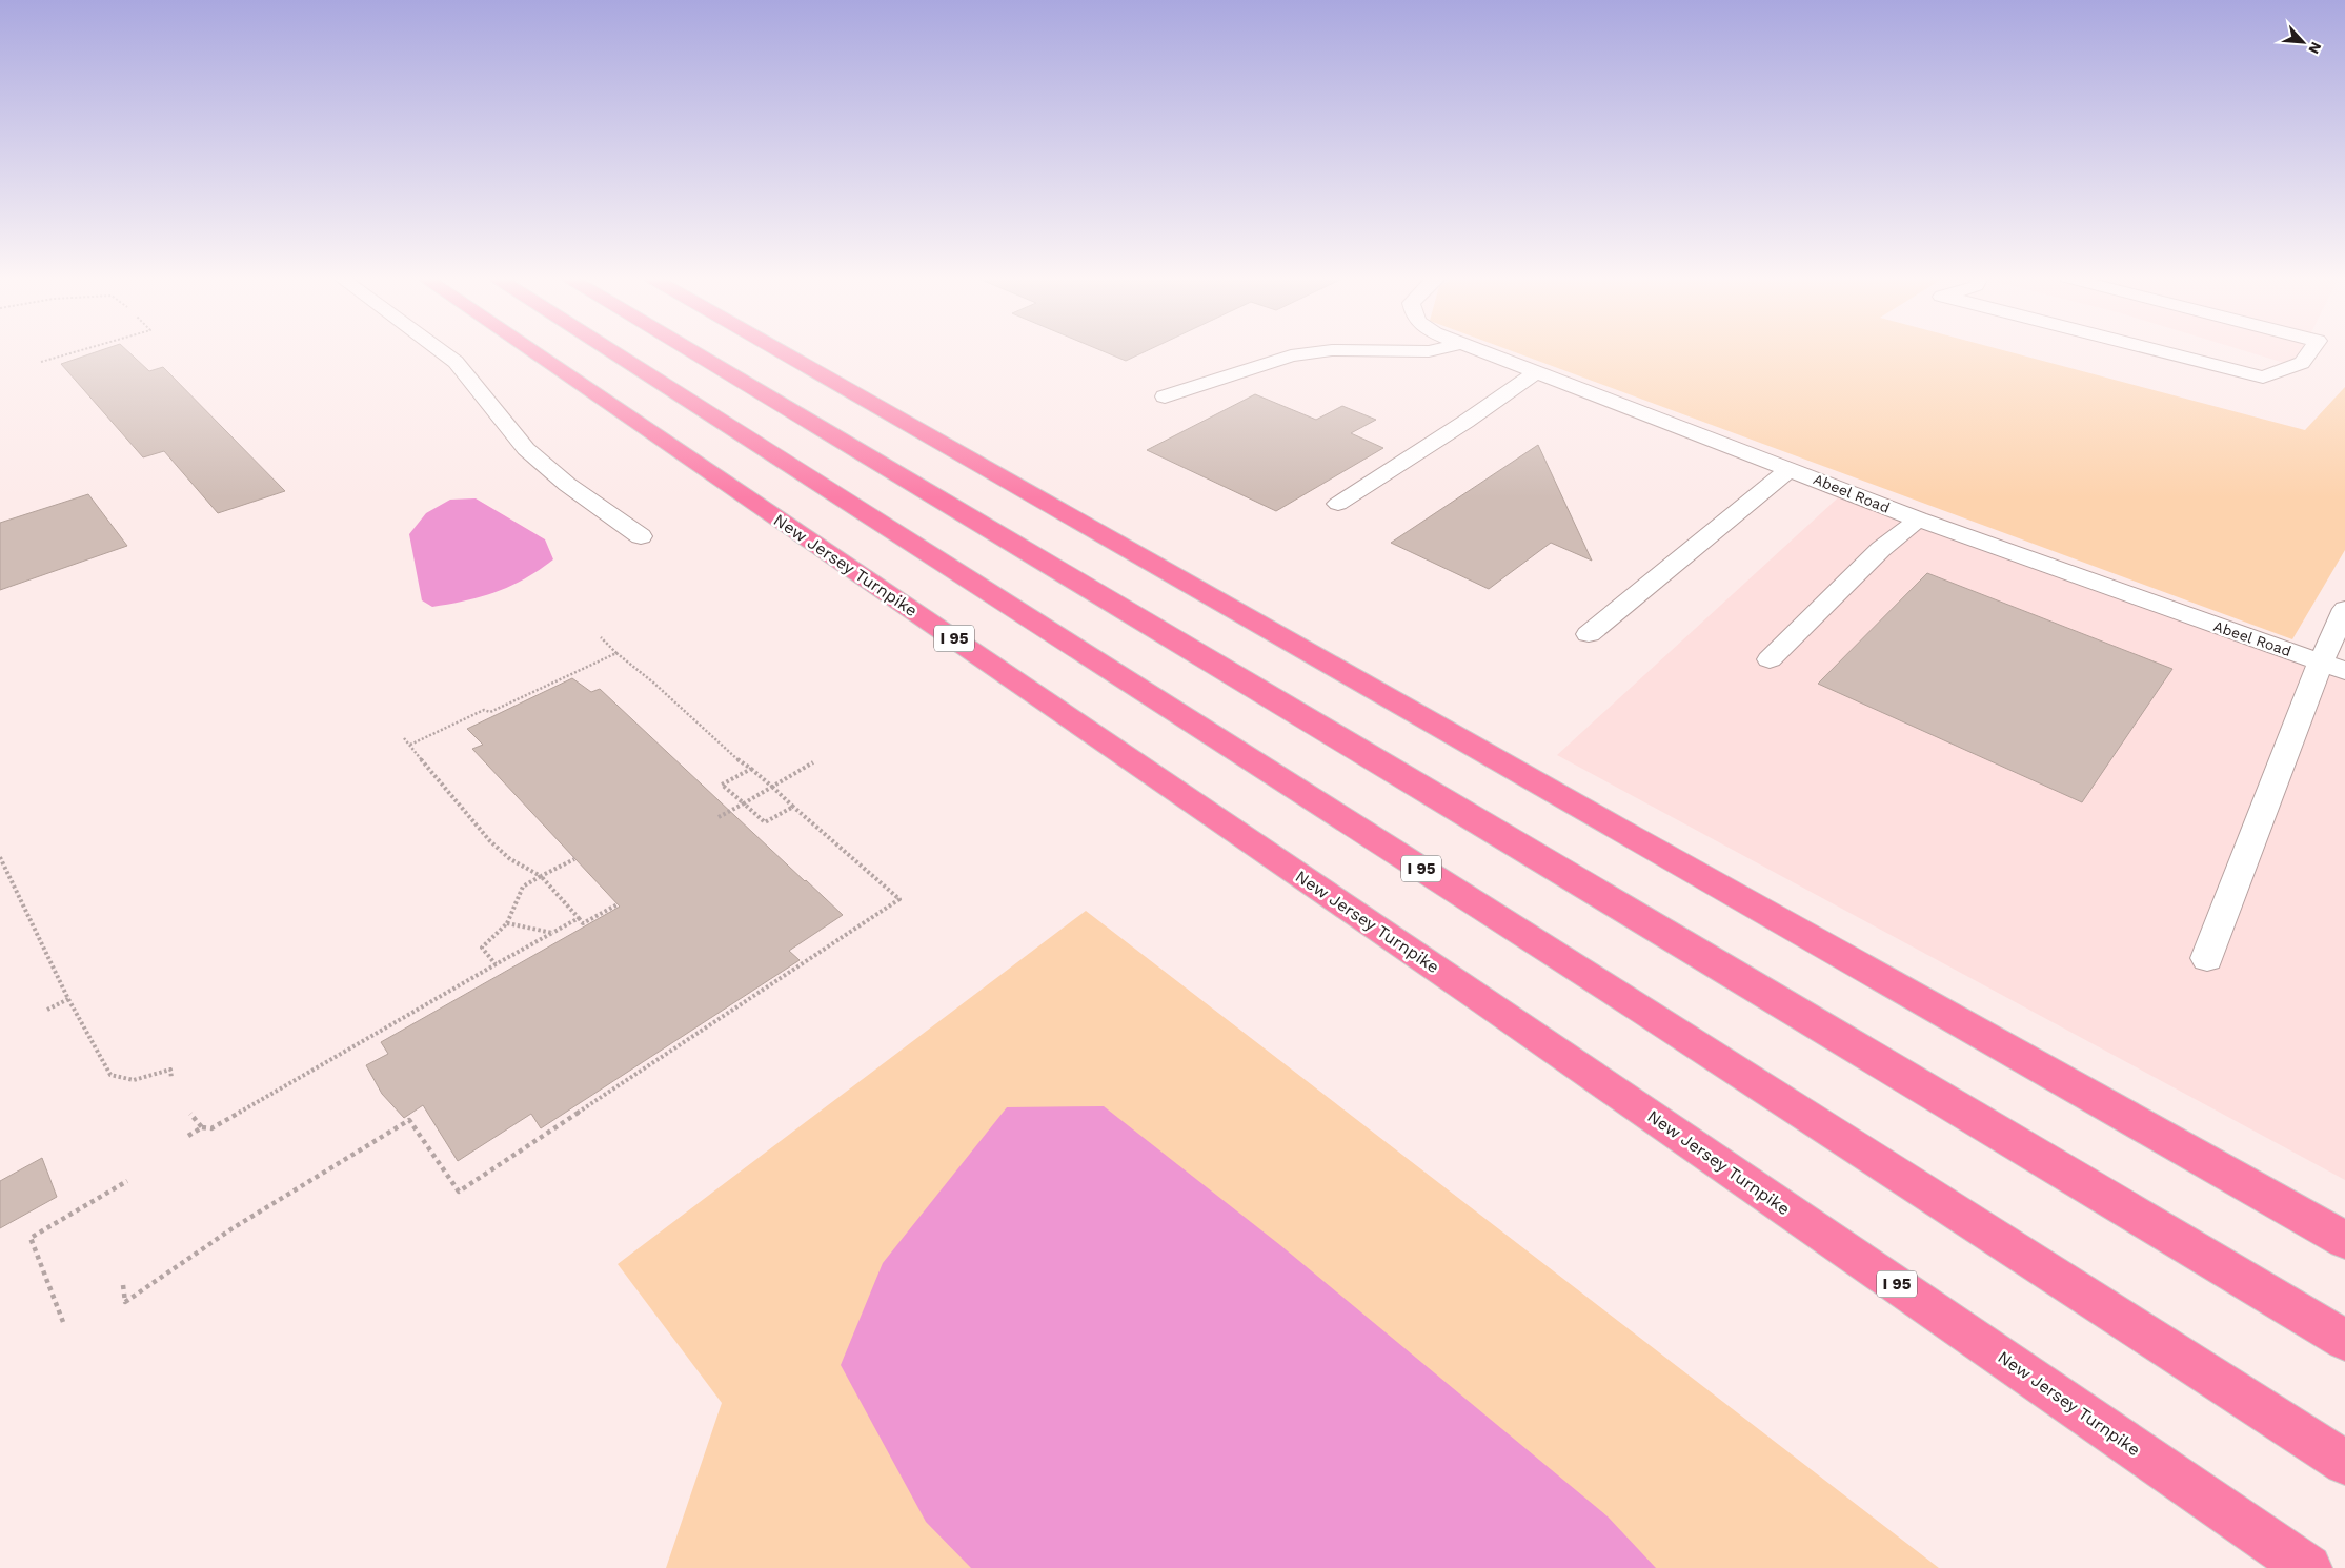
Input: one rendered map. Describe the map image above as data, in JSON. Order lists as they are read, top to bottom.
{
  "streets": {
    "highway": ["New Jersey Turnpike", "I 95"],
    "street": ["Abeel Road"]
  },
  "north": "bottom right"
}
